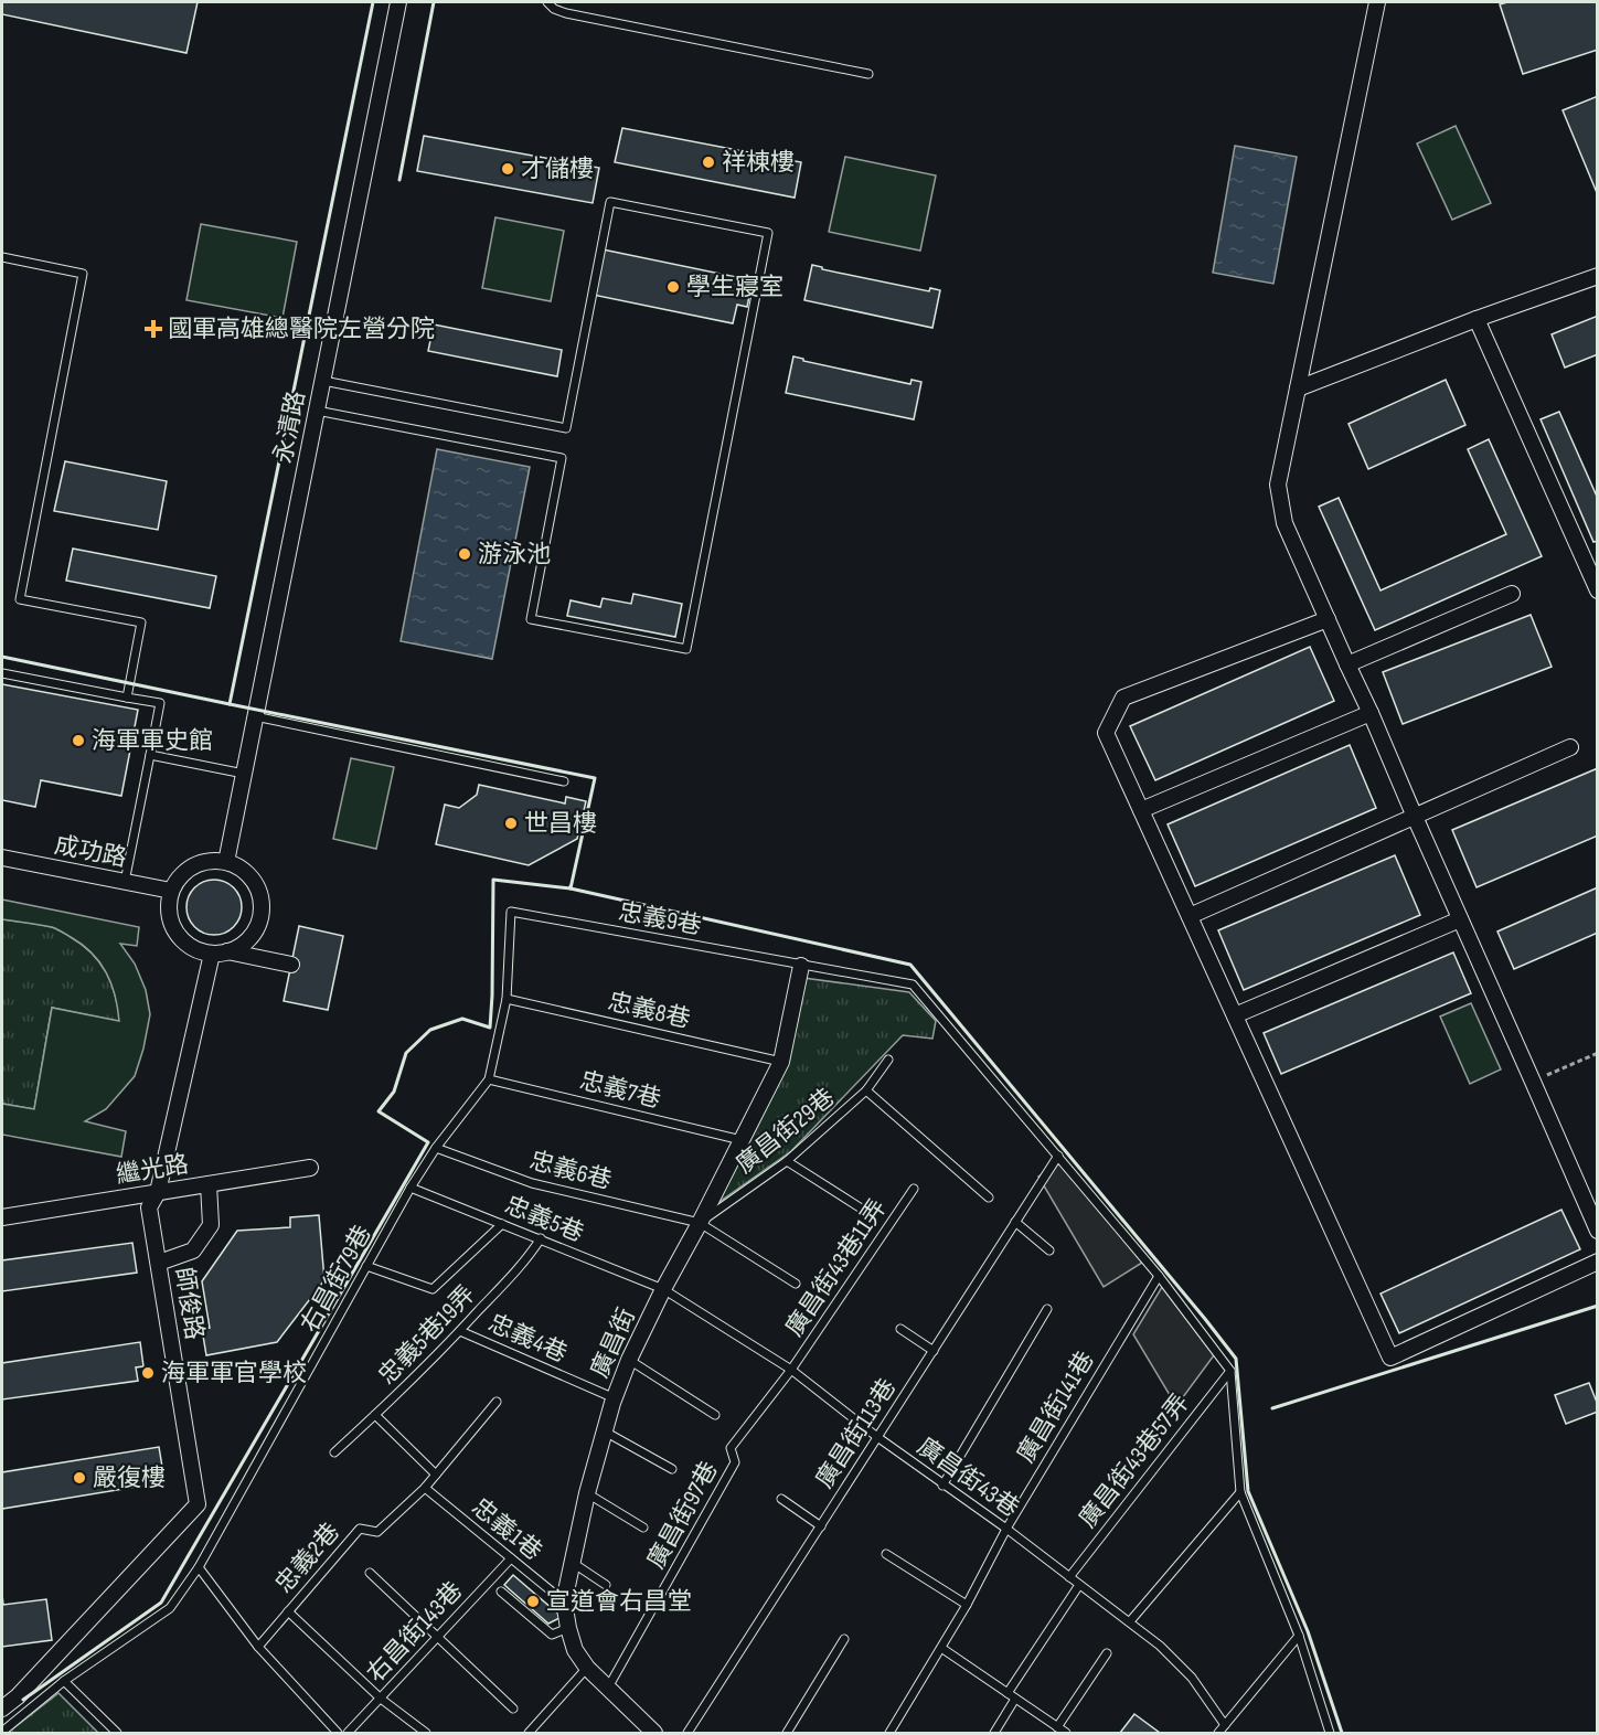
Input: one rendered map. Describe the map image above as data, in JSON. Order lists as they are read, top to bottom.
{
  "streets": {
    "street": [
      "永清路",
      "成功路",
      "繼光路",
      "師俊路",
      "廣昌街"
    ],
    "lane": [
      "忠義9巷",
      "忠義8巷",
      "忠義7巷",
      "廣昌街29巷",
      "忠義6巷",
      "忠義5巷",
      "廣昌街43巷11弄",
      "右昌街79巷",
      "忠義5巷19弄",
      "忠義4巷",
      "廣昌街141巷",
      "廣昌街113巷",
      "廣昌街43巷57弄",
      "廣昌街43巷",
      "廣昌街97巷",
      "忠義1巷",
      "忠義2巷",
      "右昌街143巷"
    ]
  },
  "crossings": [
    ["永清路", "成功路"],
    ["永清路", "師俊路"],
    ["成功路", "師俊路"],
    ["忠義9巷", "右昌街79巷"],
    ["忠義9巷", "廣昌街"],
    ["忠義9巷", "廣昌街141巷"],
    ["忠義9巷", "廣昌街113巷"],
    ["忠義9巷", "廣昌街43巷57弄"],
    ["忠義8巷", "右昌街79巷"],
    ["忠義8巷", "廣昌街"],
    ["忠義7巷", "右昌街79巷"],
    ["忠義7巷", "廣昌街"],
    ["廣昌街29巷", "忠義6巷"],
    ["廣昌街29巷", "廣昌街"],
    ["繼光路", "師俊路"],
    ["忠義6巷", "右昌街79巷"],
    ["忠義6巷", "廣昌街"],
    ["忠義5巷", "右昌街79巷"],
    ["忠義5巷", "忠義5巷19弄"],
    ["忠義5巷", "廣昌街"],
    ["忠義5巷", "廣昌街43巷"],
    ["廣昌街43巷11弄", "廣昌街43巷"],
    ["廣昌街43巷11弄", "廣昌街97巷"],
    ["忠義5巷19弄", "忠義4巷"],
    ["忠義4巷", "廣昌街"],
    ["廣昌街", "廣昌街43巷"],
    ["廣昌街", "廣昌街97巷"],
    ["廣昌街", "忠義1巷"],
    ["廣昌街141巷", "廣昌街43巷"],
    ["廣昌街113巷", "廣昌街43巷"],
    ["廣昌街43巷57弄", "廣昌街43巷"],
    ["廣昌街43巷", "廣昌街97巷"],
    ["忠義1巷", "忠義2巷"],
    ["忠義1巷", "右昌街143巷"]
  ],
  "places": {
    "other": [
      "祥棟樓",
      "才儲樓",
      "學生寢室",
      "游泳池",
      "海軍軍史館",
      "世昌樓",
      "海軍軍官學校",
      "嚴復樓",
      "宣道會右昌堂"
    ],
    "health": ["國軍高雄總醫院左營分院"]
  }
}
